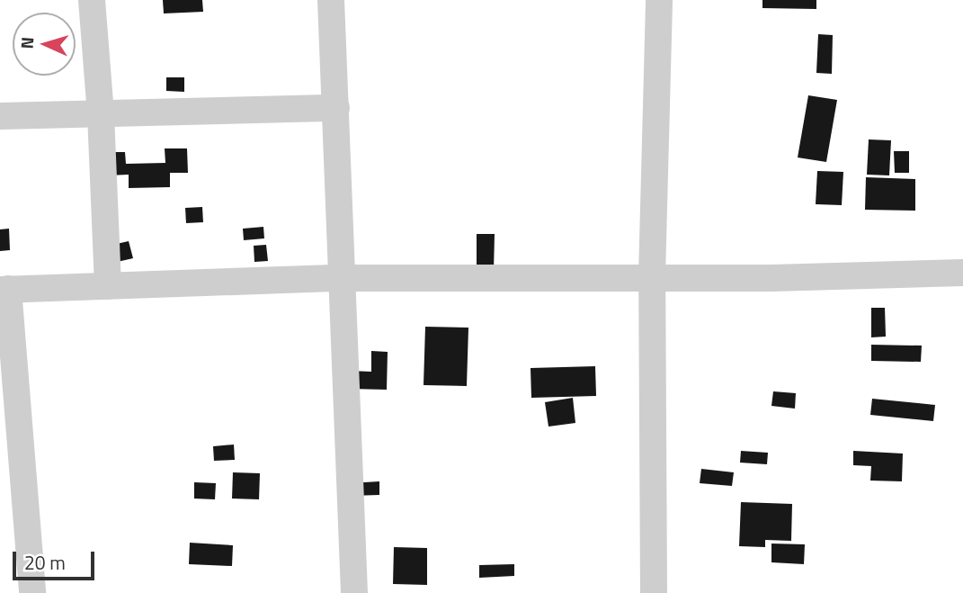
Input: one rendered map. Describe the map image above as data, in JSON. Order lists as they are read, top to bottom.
{
  "scale_bar": "20 m",
  "north": "left"
}
